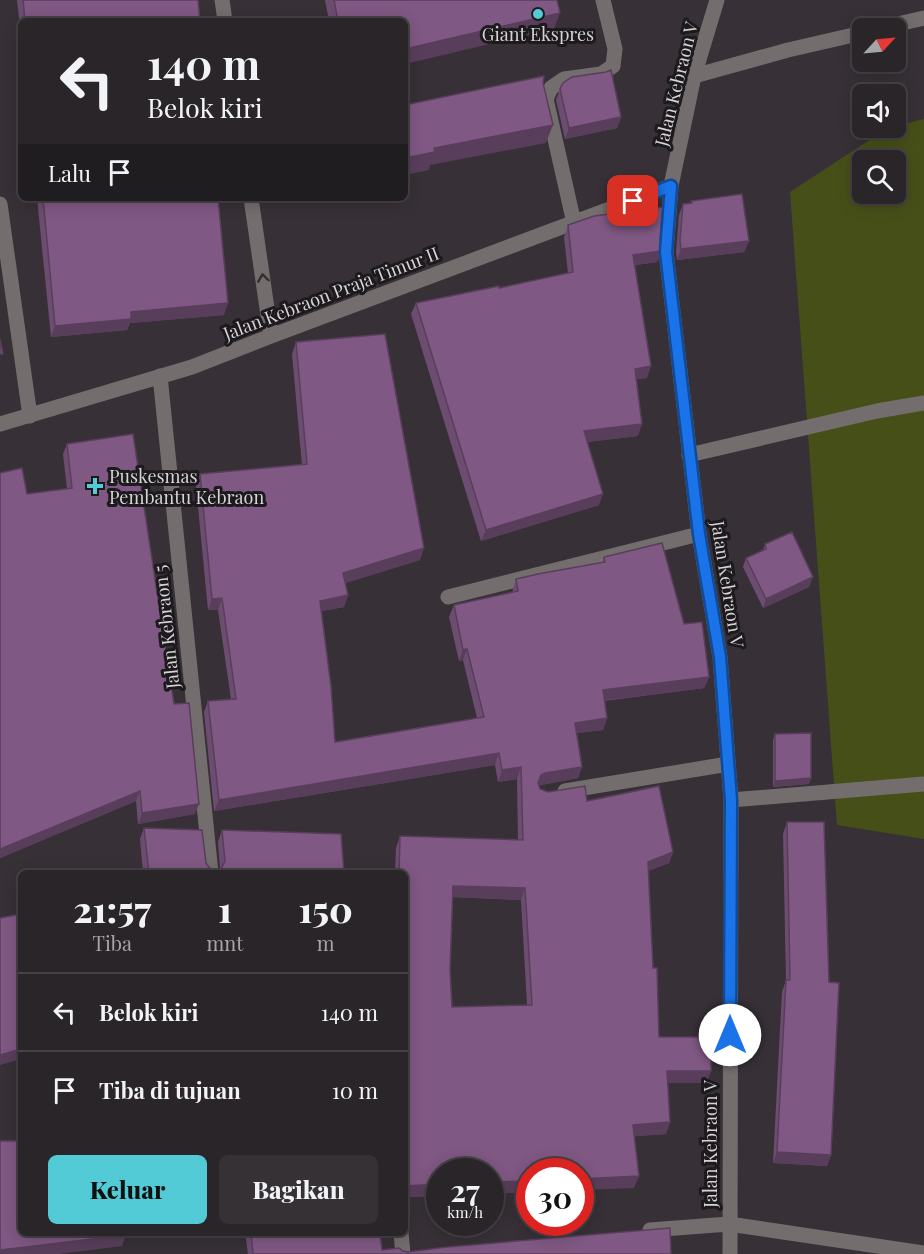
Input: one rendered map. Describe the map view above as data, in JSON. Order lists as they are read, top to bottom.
{
  "streets": {
    "street": ["Jalan Kebraon V", "Jalan Kebraon Praja Timur II", "Jalan Kebraon 5"]
  },
  "crossings": [
    ["Jalan Kebraon V", "Jalan Kebraon Praja Timur II"],
    ["Jalan Kebraon Praja Timur II", "Jalan Kebraon 5"]
  ],
  "places": {
    "other": ["Giant Ekspres"],
    "health": ["Puskesmas Pembantu Kebraon"]
  },
  "north": "top right",
  "page": {
    "turn": ["140 m", "Belok kiri"],
    "then": "Lalu",
    "eta": [
      "21:57",
      "Tiba",
      "1",
      "mnt",
      "150",
      "m"
    ],
    "list": [
      {
        "name": "Belok kiri",
        "value": "140 m"
      },
      {
        "name": "Tiba di tujuan",
        "value": "10 m"
      }
    ],
    "buttons": ["Keluar", "Bagikan"],
    "speed": "27 km/h",
    "limit": "30"
  }
}
